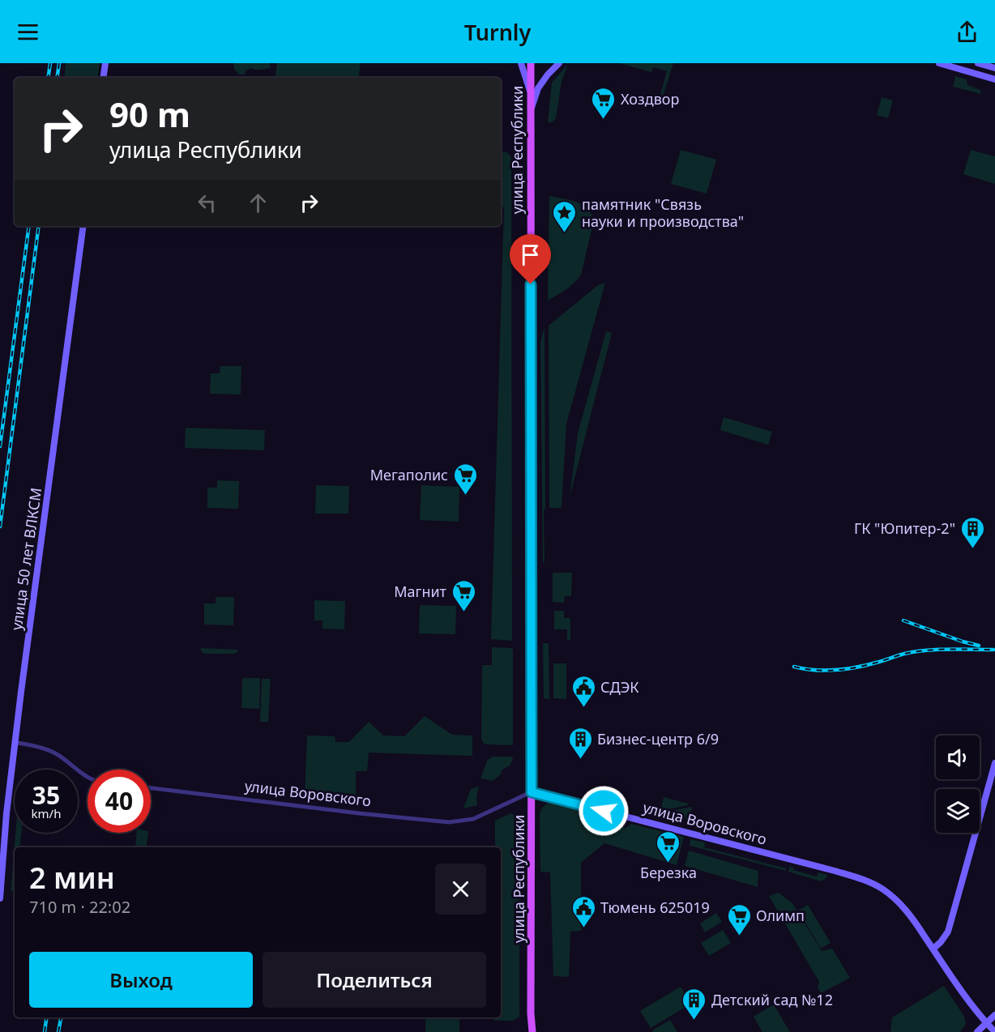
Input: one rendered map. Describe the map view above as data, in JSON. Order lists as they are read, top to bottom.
{
  "streets": {
    "main road": ["улица Республики"],
    "street": ["улица 50 лет ВЛКСМ", "улица Воровского"]
  },
  "crossings": [
    ["улица Республики", "улица Воровского"]
  ],
  "places": {
    "supermarket": [
      "Хоздвор",
      "Мегаполис",
      "Магнит",
      "Березка",
      "Олимп"
    ],
    "place": ["памятник \"Связь науки и производства\""],
    "building": ["ГК \"Юпитер-2\"", "Бизнес-центр 6/9", "Детский сад №12"],
    "public building": ["СДЭК", "Тюмень 625019"]
  },
  "page": {
    "header": "Turnly",
    "turn": ["90 m", "улица Республики"],
    "speed": "35 km/h",
    "limit": "40",
    "heading": ["2 мин", "710 m · 22:02"],
    "buttons": ["Выход", "Поделиться"]
  }
}
